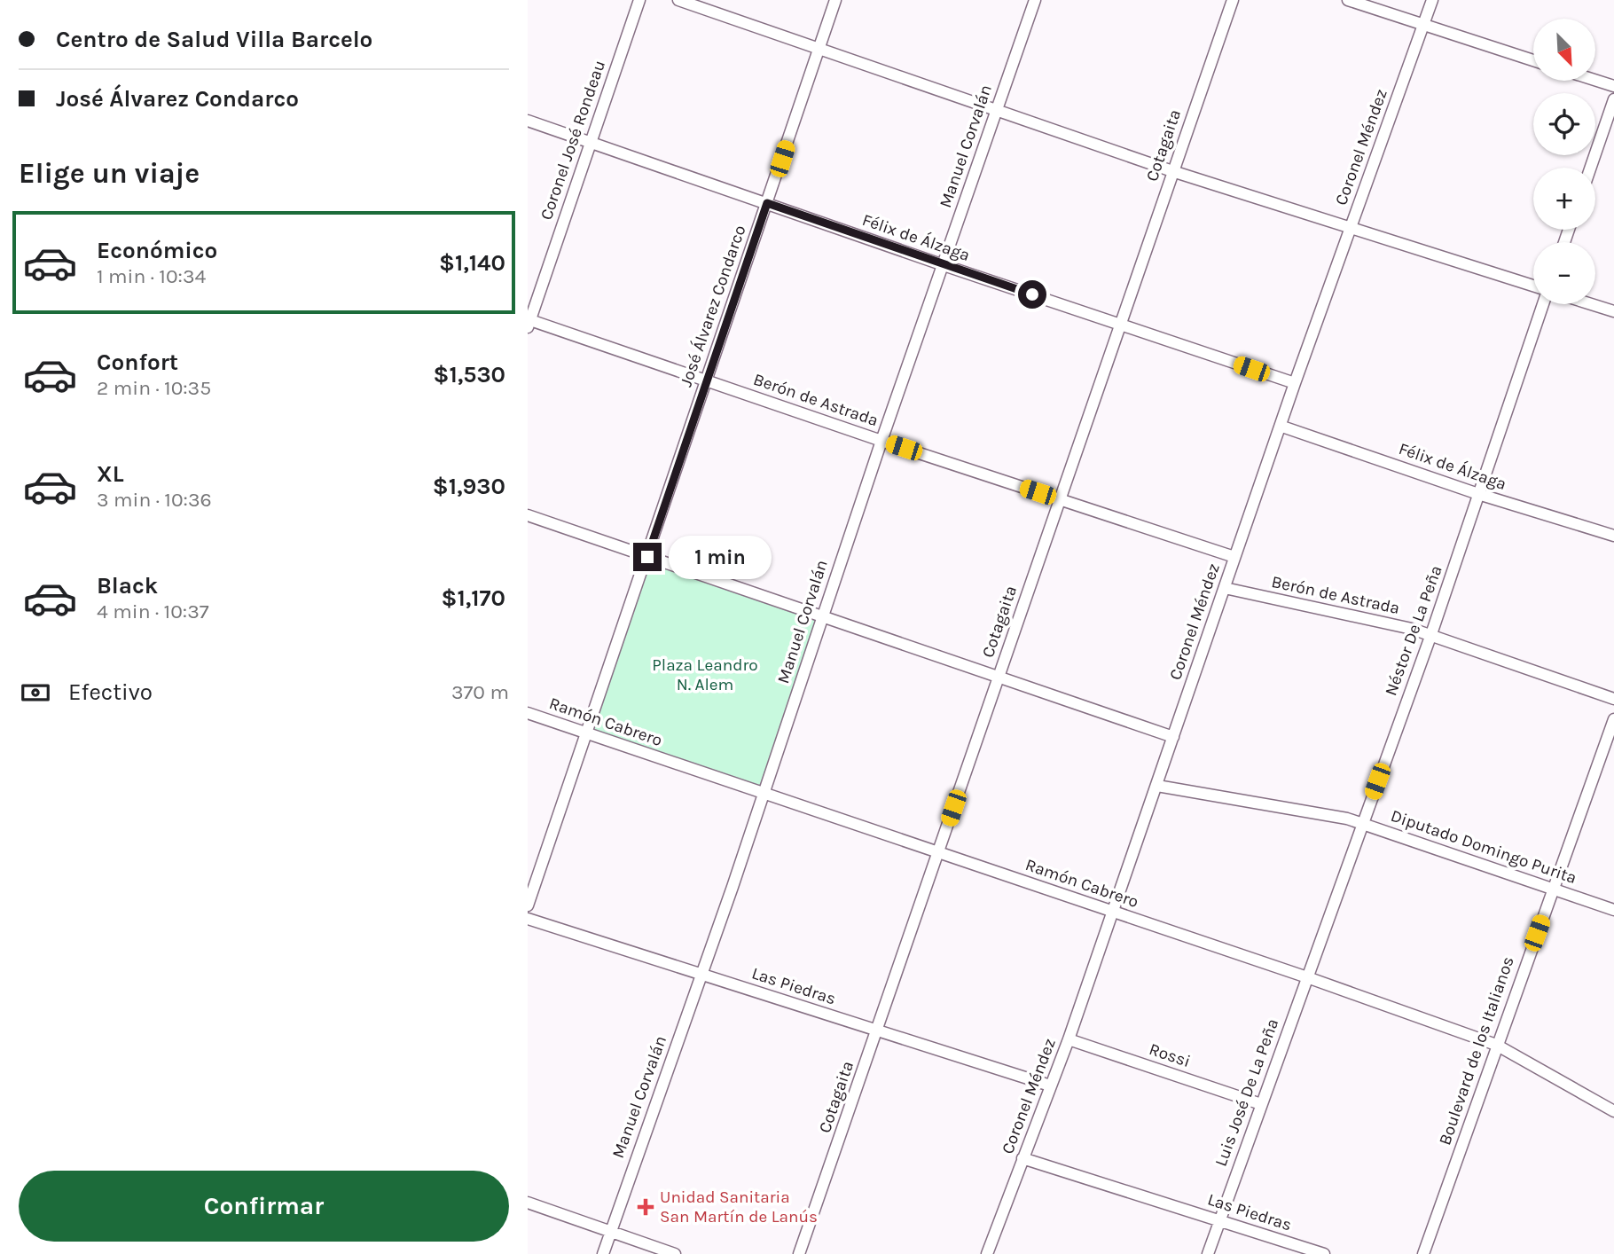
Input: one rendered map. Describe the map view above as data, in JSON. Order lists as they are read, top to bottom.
{
  "streets": {
    "street": [
      "Coronel José Rondeau",
      "Cotagaita",
      "Manuel Corvalán",
      "Coronel Méndez",
      "Félix de Álzaga",
      "José Álvarez Condarco",
      "Berón de Astrada",
      "Néstor De La Peña",
      "Ramón Cabrero",
      "Diputado Domingo Purita",
      "Las Piedras",
      "Boulevard de los Italianos",
      "Rossi",
      "Luis José De La Peña"
    ]
  },
  "crossings": [
    ["Coronel José Rondeau", "Félix de Álzaga"],
    ["Coronel José Rondeau", "Berón de Astrada"],
    ["Cotagaita", "Félix de Álzaga"],
    ["Cotagaita", "Berón de Astrada"],
    ["Cotagaita", "Ramón Cabrero"],
    ["Cotagaita", "Las Piedras"],
    ["Manuel Corvalán", "Félix de Álzaga"],
    ["Manuel Corvalán", "Berón de Astrada"],
    ["Manuel Corvalán", "Ramón Cabrero"],
    ["Manuel Corvalán", "Las Piedras"],
    ["Coronel Méndez", "Félix de Álzaga"],
    ["Coronel Méndez", "Berón de Astrada"],
    ["Coronel Méndez", "Ramón Cabrero"],
    ["Coronel Méndez", "Diputado Domingo Purita"],
    ["Coronel Méndez", "Las Piedras"],
    ["Coronel Méndez", "Rossi"],
    ["Félix de Álzaga", "José Álvarez Condarco"],
    ["Félix de Álzaga", "Néstor De La Peña"],
    ["José Álvarez Condarco", "Berón de Astrada"],
    ["José Álvarez Condarco", "Ramón Cabrero"],
    ["Berón de Astrada", "Néstor De La Peña"],
    ["Néstor De La Peña", "Ramón Cabrero"],
    ["Néstor De La Peña", "Diputado Domingo Purita"],
    ["Néstor De La Peña", "Luis José De La Peña"],
    ["Ramón Cabrero", "Boulevard de los Italianos"],
    ["Ramón Cabrero", "Luis José De La Peña"],
    ["Diputado Domingo Purita", "Boulevard de los Italianos"],
    ["Las Piedras", "Luis José De La Peña"],
    ["Rossi", "Luis José De La Peña"]
  ],
  "parks": ["Plaza Leandro N. Alem"],
  "places": {
    "health": ["Unidad Sanitaria San Martín de Lanús"]
  },
  "north": "bottom right",
  "page": {
    "banner": ["Centro de Salud Villa Barcelo", "José Álvarez Condarco"],
    "map_buttons": ["+", "−"],
    "heading": "Elige un viaje",
    "list": [
      {
        "name": "Económico",
        "note": "1 min · 10:34",
        "value": "$1,140"
      },
      {
        "name": "Confort",
        "note": "2 min · 10:35",
        "value": "$1,530"
      },
      {
        "name": "XL",
        "note": "3 min · 10:36",
        "value": "$1,930"
      },
      {
        "name": "Black",
        "note": "4 min · 10:37",
        "value": "$1,170"
      }
    ],
    "bubble": "1 min",
    "pay": ["Efectivo", "370 m"],
    "buttons": "Confirmar"
  }
}
